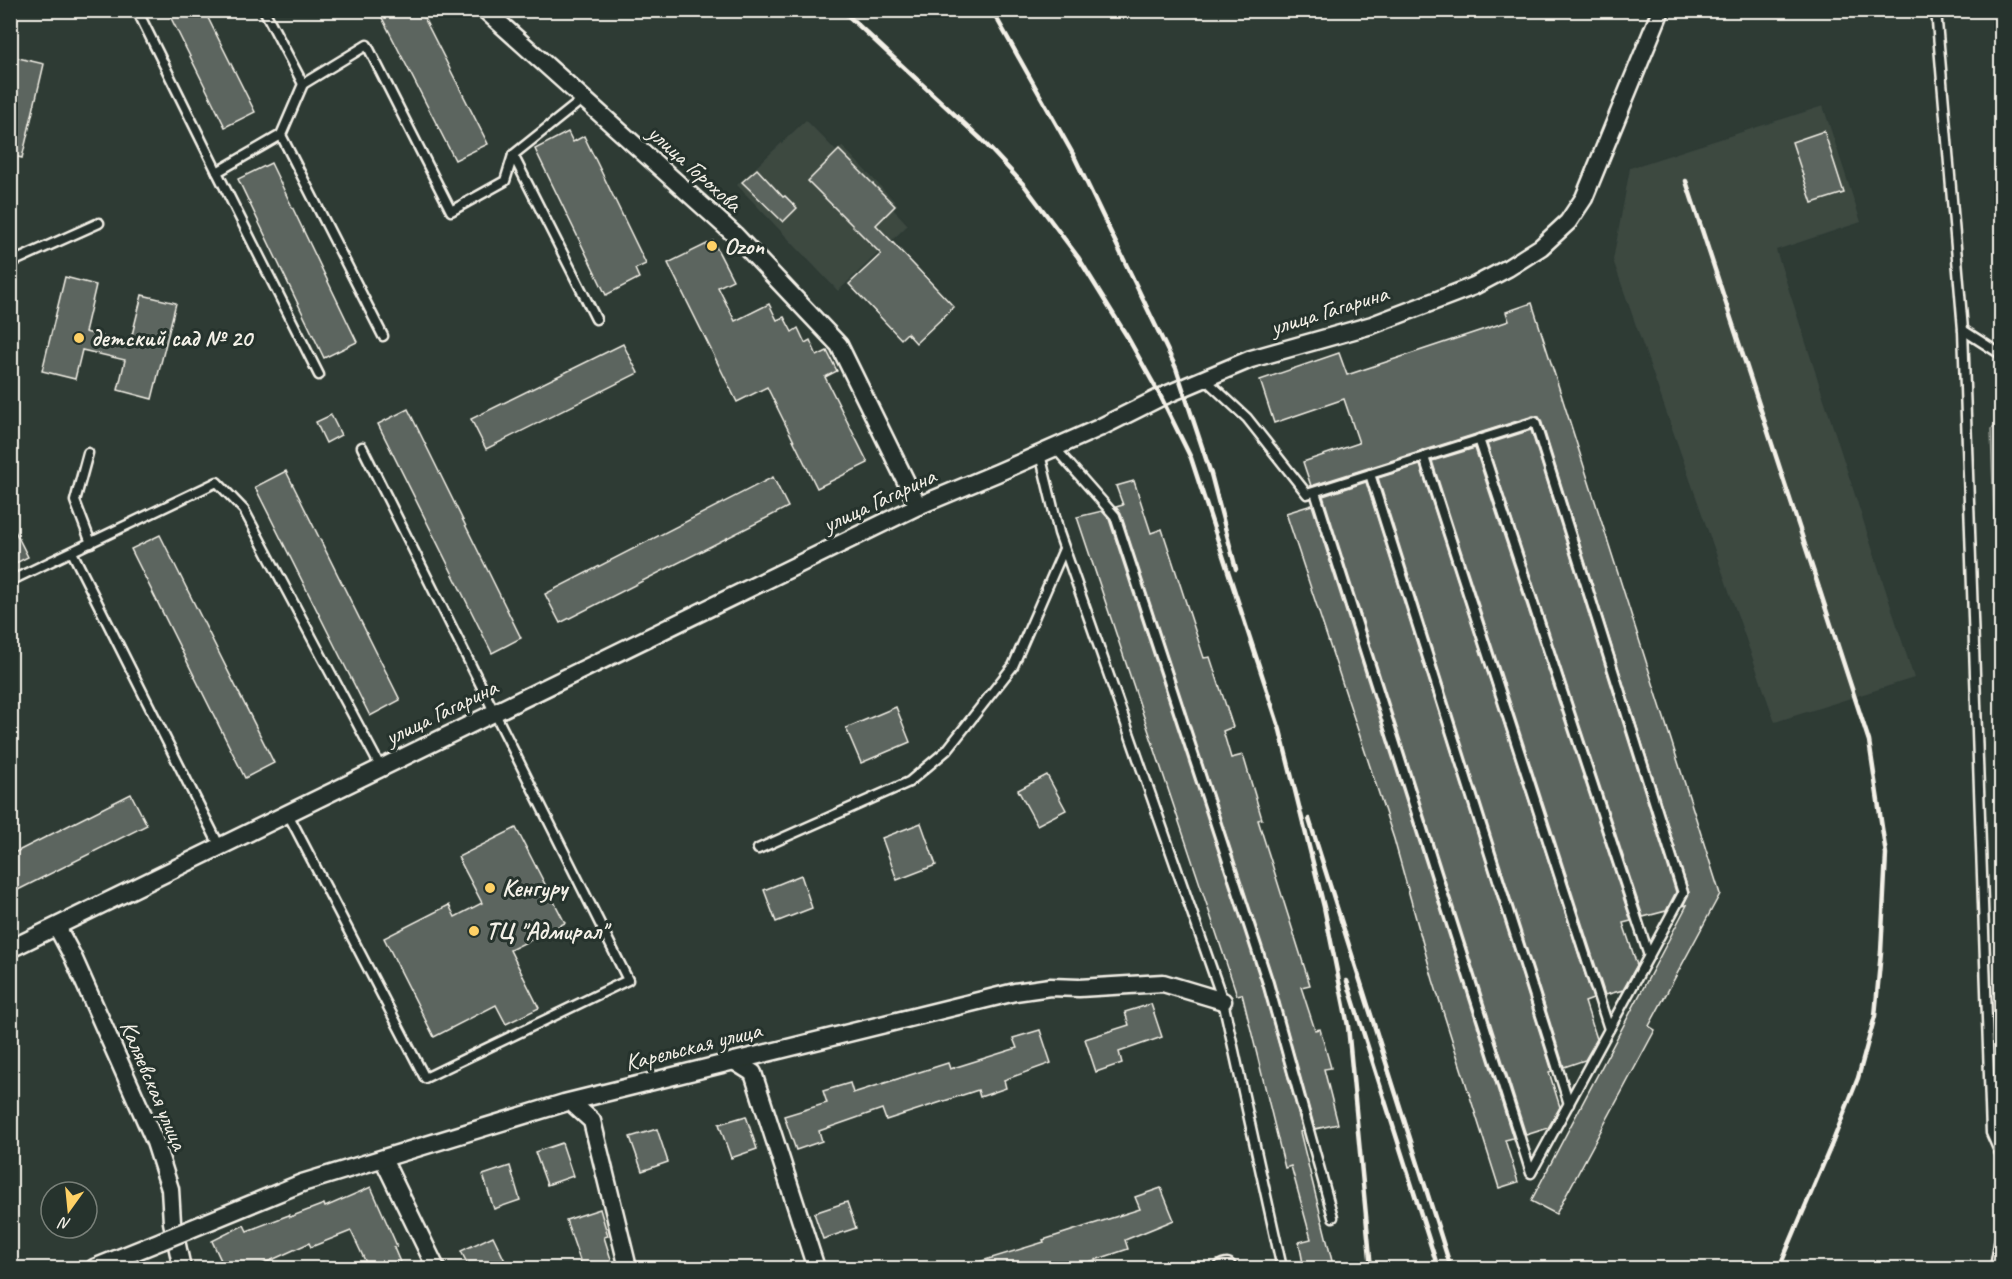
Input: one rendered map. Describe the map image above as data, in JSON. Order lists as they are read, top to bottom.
{
  "streets": {
    "street": [
      "улица Горохова",
      "улица Гагарина",
      "Карельская улица",
      "Каляевская улица"
    ]
  },
  "crossings": [
    ["улица Горохова", "улица Гагарина"],
    ["улица Гагарина", "Каляевская улица"]
  ],
  "places": [
    "Ozon",
    "детский сад № 20",
    "Кенгуру",
    "ТЦ \"Адмирал\""
  ],
  "north": "bottom"
}
